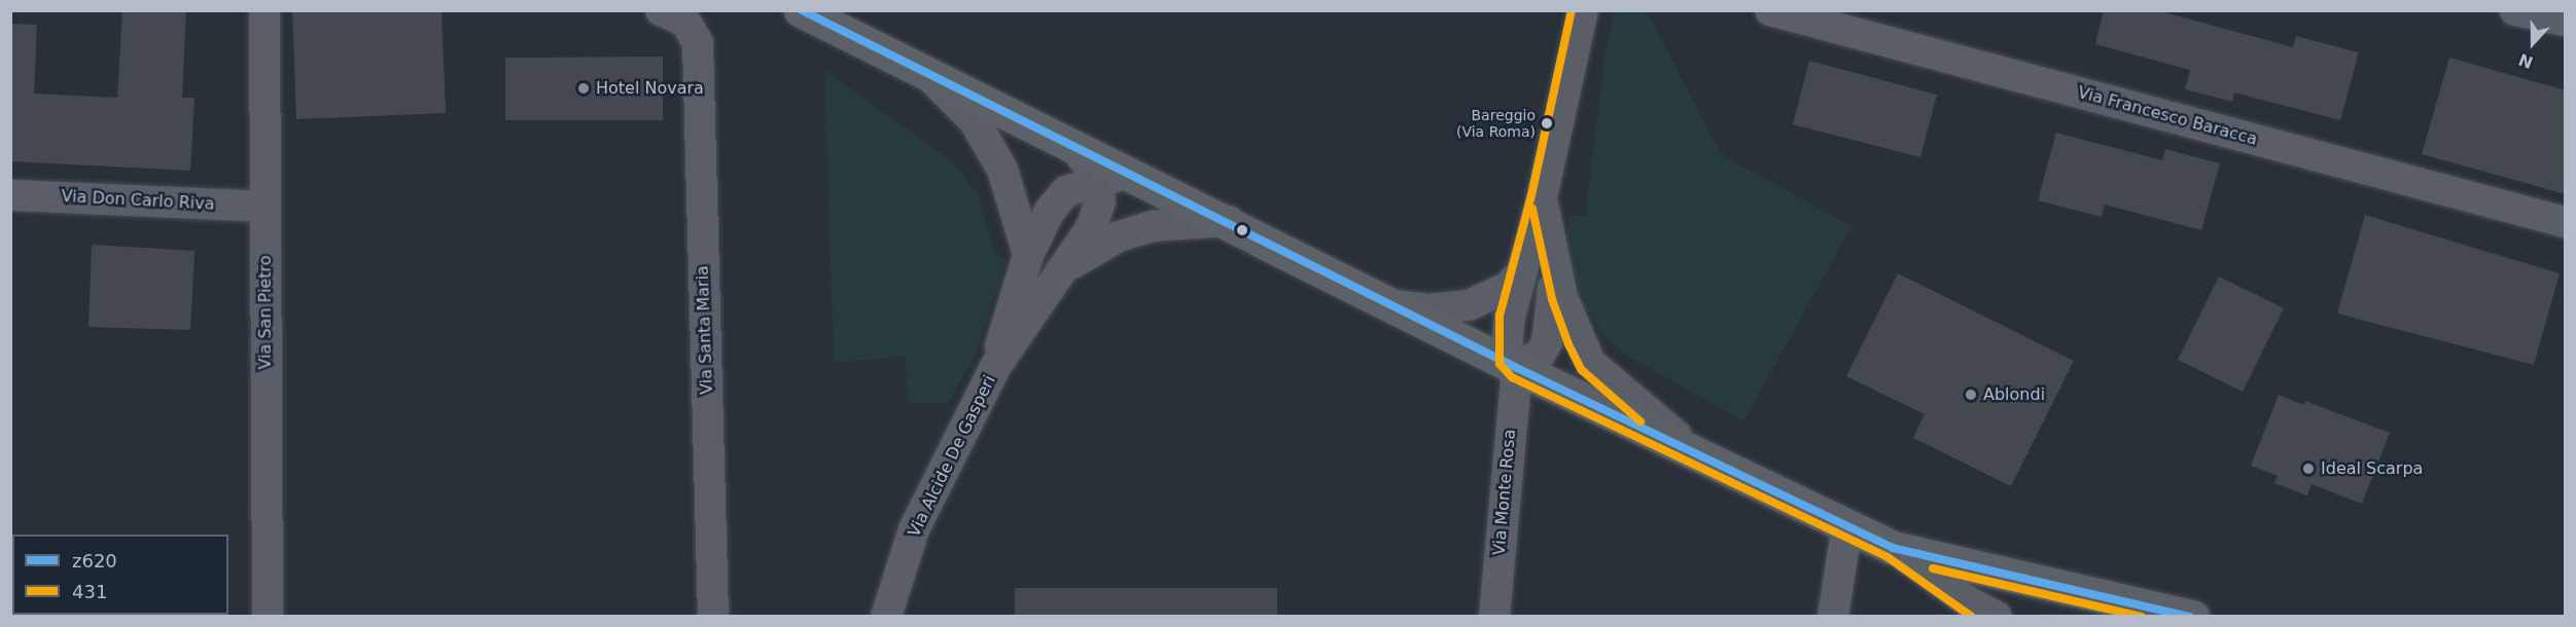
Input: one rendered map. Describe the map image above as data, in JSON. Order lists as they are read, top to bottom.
{
  "streets": {
    "street": [
      "Via Francesco Baracca",
      "Via Don Carlo Riva",
      "Via San Pietro",
      "Via Santa Maria",
      "Via Alcide De Gasperi",
      "Via Monte Rosa"
    ]
  },
  "crossings": [
    ["Via Don Carlo Riva", "Via San Pietro"]
  ],
  "places": [
    "Hotel Novara",
    "Bareggio (Via Roma)",
    "Ablondi",
    "Ideal Scarpa"
  ],
  "lines": ["transit line z620", "transit line 431"],
  "legend": ["z620", "431"],
  "north": "bottom"
}
